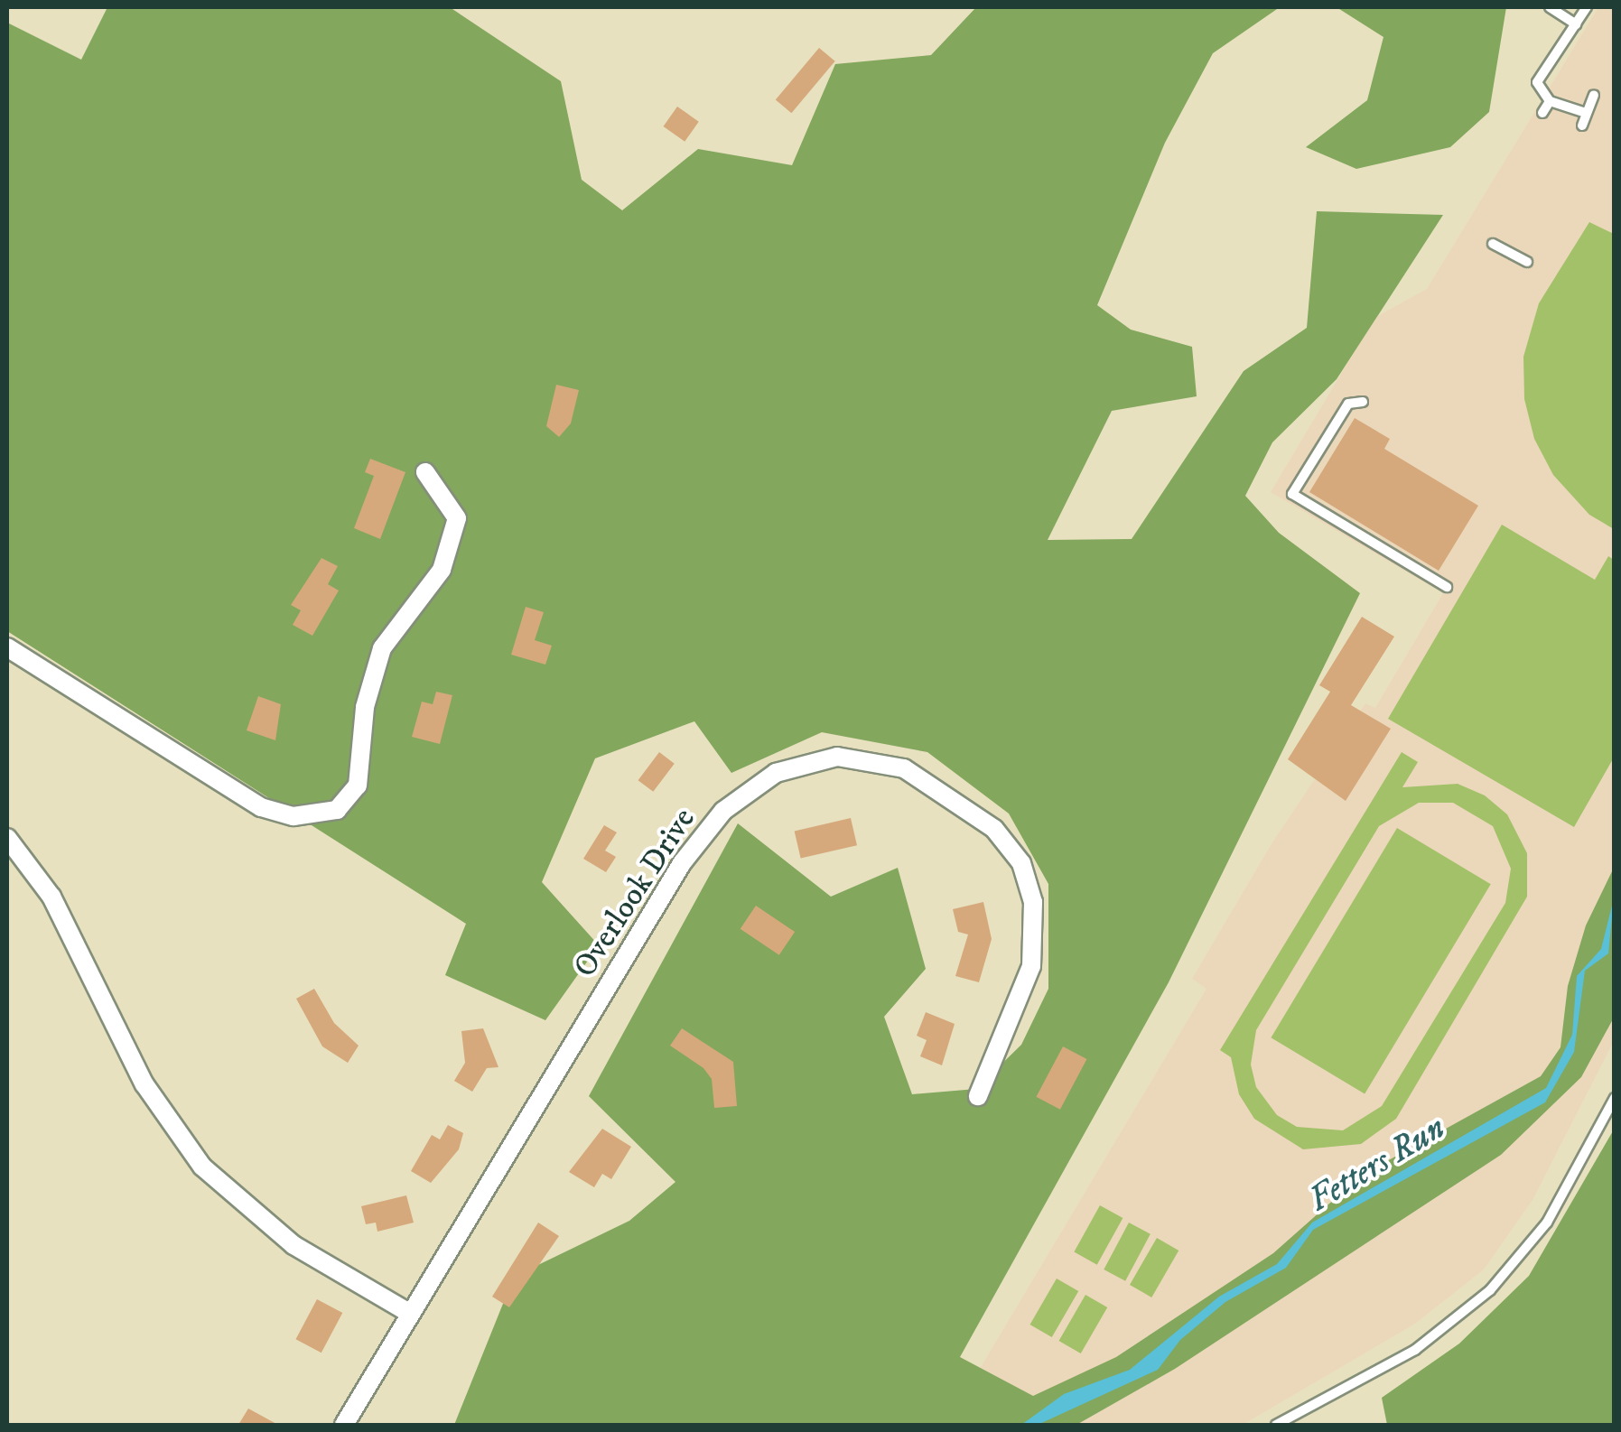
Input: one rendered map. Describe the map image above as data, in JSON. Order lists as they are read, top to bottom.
{
  "streets": {
    "street": ["Overlook Drive"]
  },
  "water": ["Fetters Run"]
}
